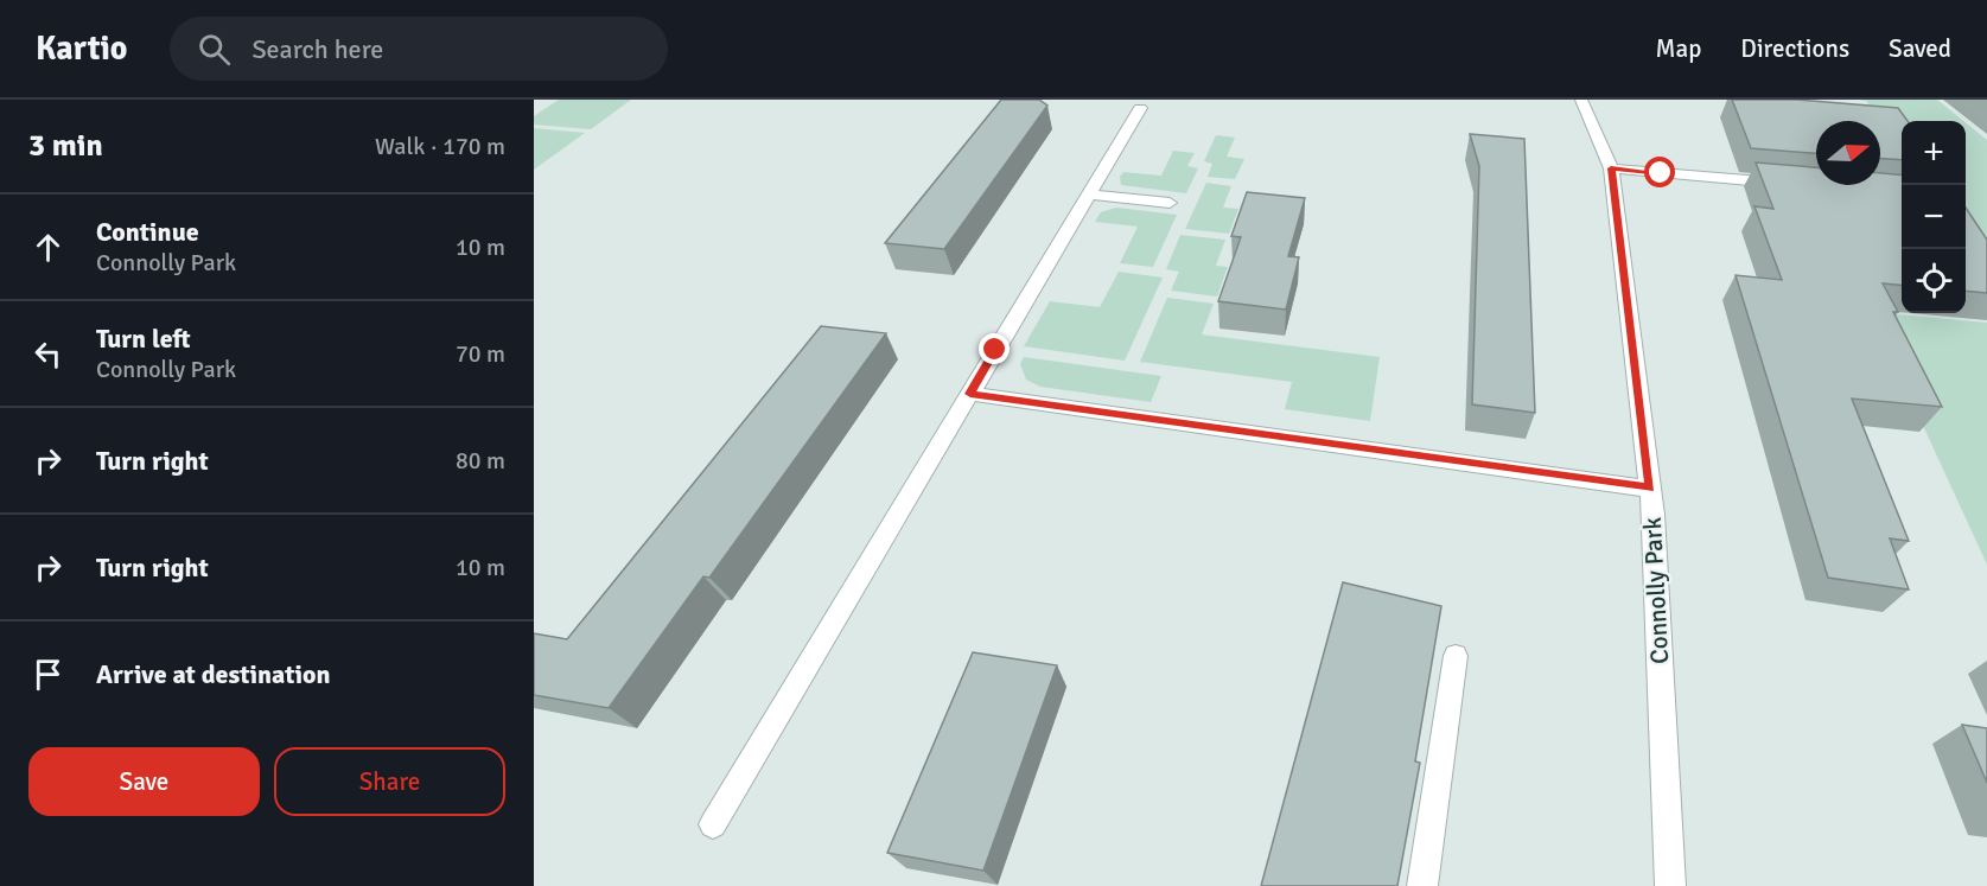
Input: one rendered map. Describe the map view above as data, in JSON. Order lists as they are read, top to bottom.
{
  "streets": {
    "street": ["Connolly Park"]
  },
  "north": "right",
  "page": {
    "header": "Kartio",
    "search": "Search here",
    "nav": ["Map", "Directions", "Saved"],
    "heading": ["3 min", "Walk · 170 m"],
    "map_buttons": ["+", "−"],
    "list": [
      ["Continue", "Connolly Park", "10 m"],
      ["Turn left", "Connolly Park", "70 m"],
      ["Turn right", "80 m"],
      ["Turn right", "10 m"],
      "Arrive at destination"
    ],
    "buttons": ["Save", "Share"]
  }
}
